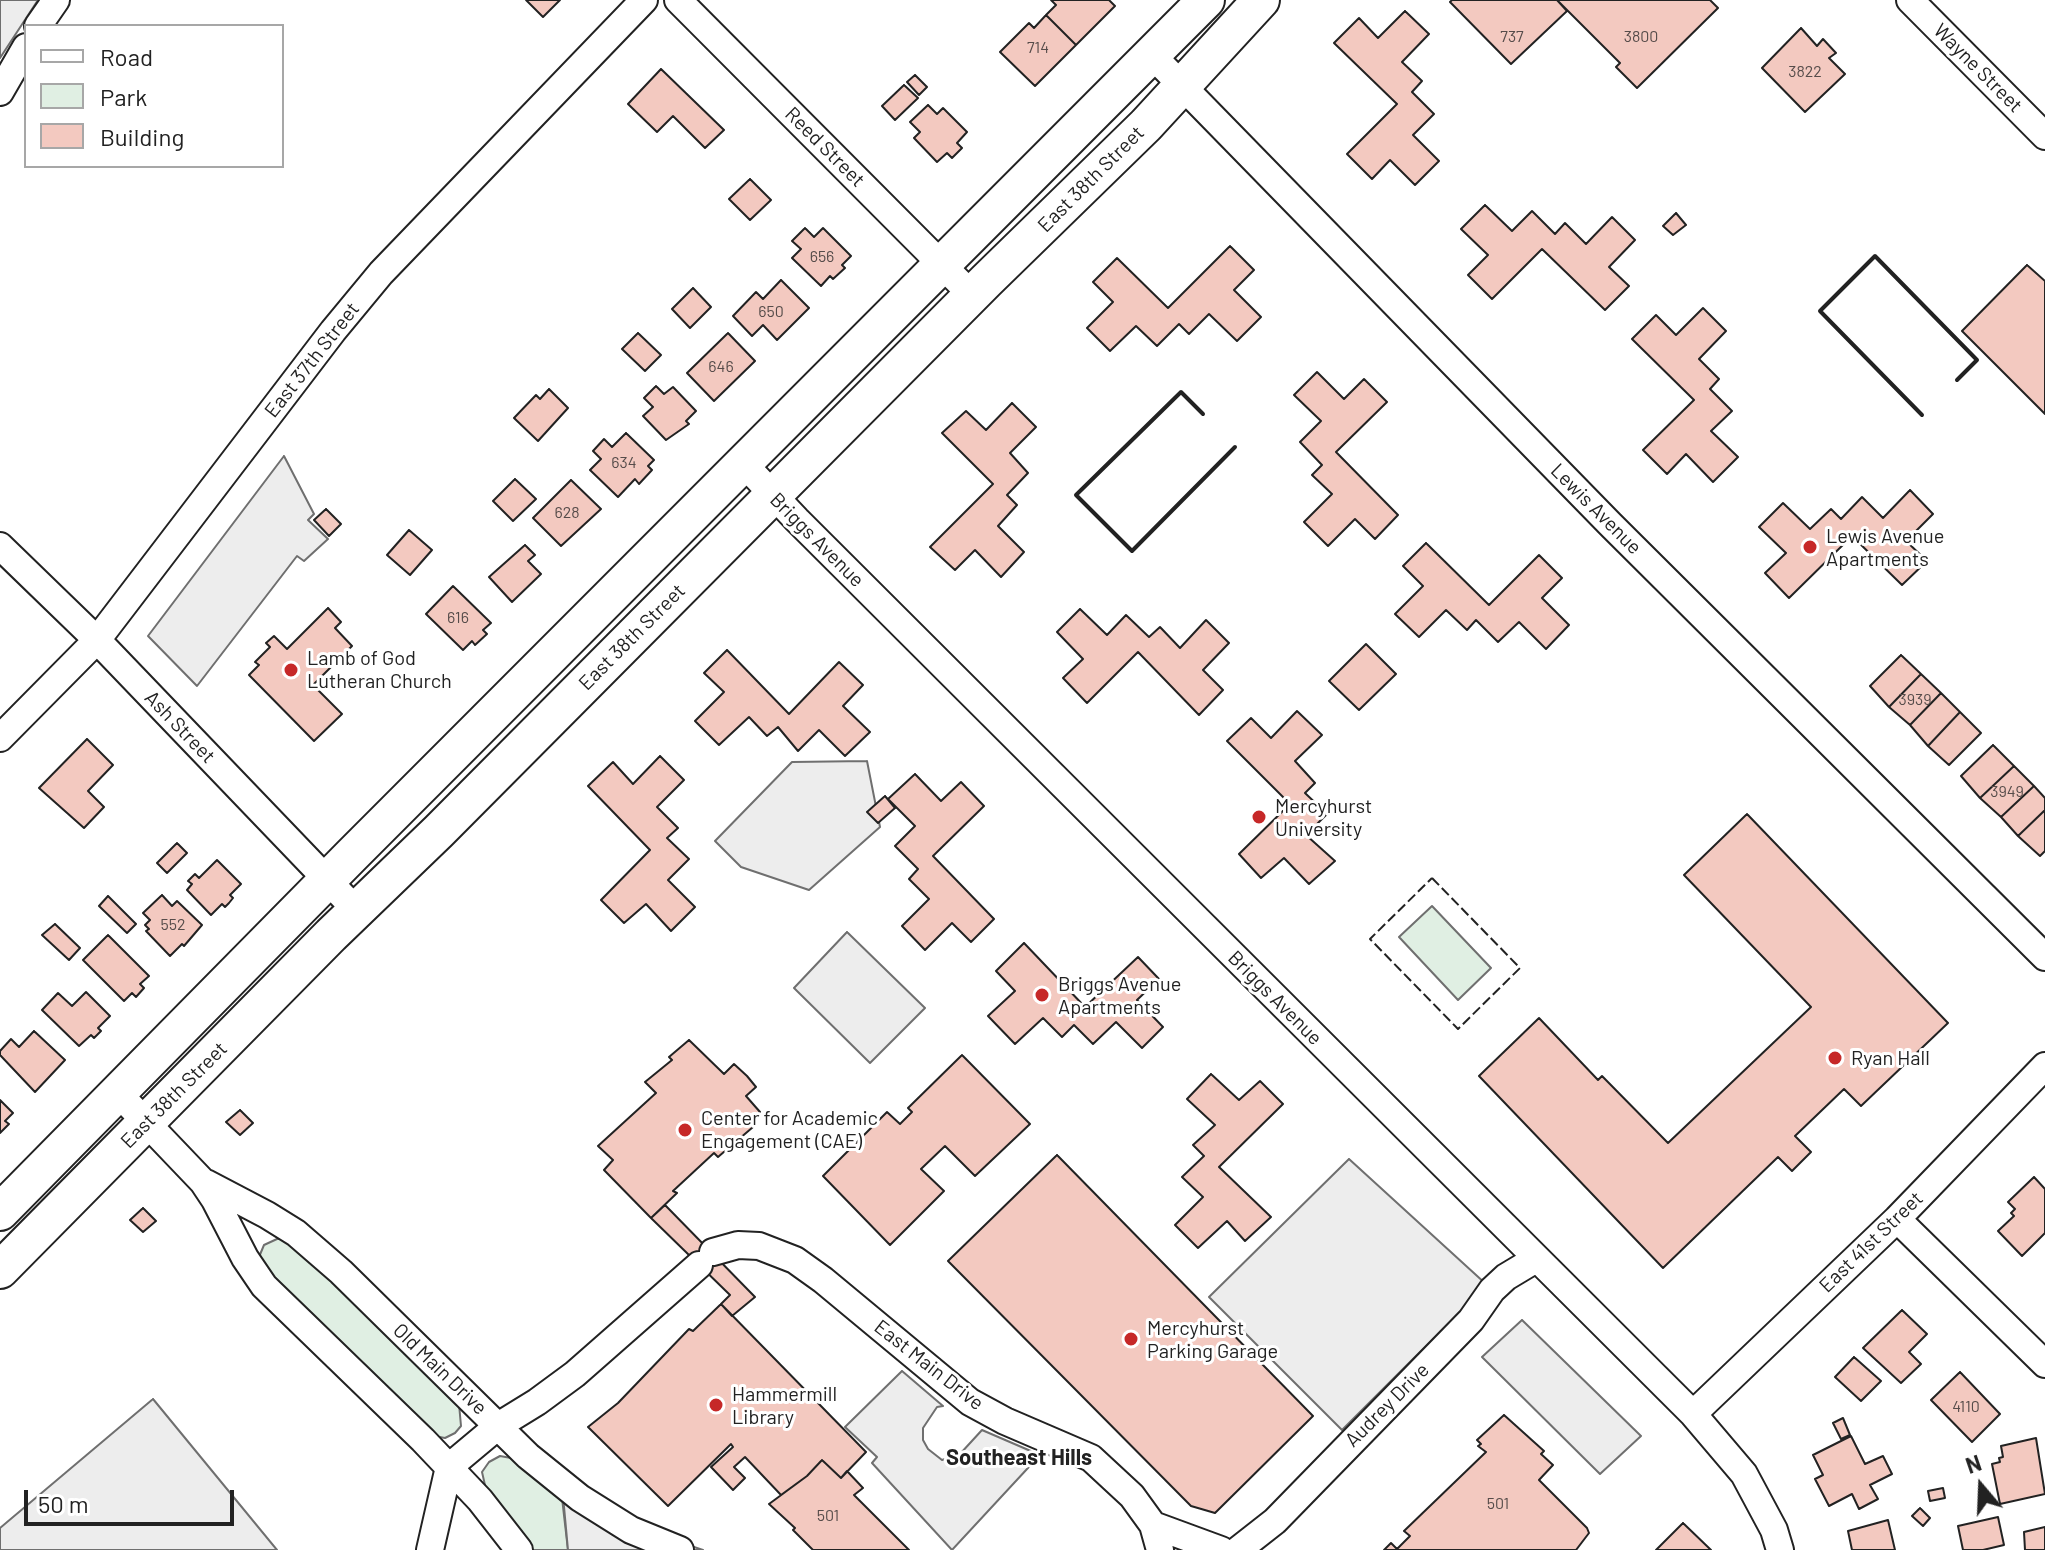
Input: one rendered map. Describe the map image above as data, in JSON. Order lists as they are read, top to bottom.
{
  "streets": {
    "main road": ["East 38th Street"],
    "street": [
      "Wayne Street",
      "Reed Street",
      "East 37th Street",
      "Lewis Avenue",
      "Briggs Avenue",
      "Ash Street",
      "East 41st Street",
      "East Main Drive",
      "Old Main Drive",
      "Audrey Drive"
    ]
  },
  "crossings": [
    ["Reed Street", "East 38th Street"],
    ["East 38th Street", "Lewis Avenue"],
    ["East 38th Street", "Briggs Avenue"],
    ["East 38th Street", "Ash Street"],
    ["East 38th Street", "Old Main Drive"],
    ["East 37th Street", "Ash Street"],
    ["Briggs Avenue", "East 41st Street"],
    ["Briggs Avenue", "Audrey Drive"],
    ["East Main Drive", "Old Main Drive"]
  ],
  "districts": ["Southeast Hills"],
  "places": [
    "Lewis Avenue Apartments",
    "Lamb of God Lutheran Church",
    "Mercyhurst University",
    "Briggs Avenue Apartments",
    "Ryan Hall",
    "Center for Academic Engagement (CAE)",
    "Mercyhurst Parking Garage",
    "Hammermill Library"
  ],
  "house_numbers": [
    "737",
    "3800",
    "714",
    "3822",
    "656",
    "650",
    "646",
    "634",
    "628",
    "616",
    "3939",
    "3949",
    "552",
    "4110",
    "501",
    "501"
  ],
  "legend": ["Road", "Park", "Building"],
  "scale_bar": "50 m",
  "north": "top"
}
